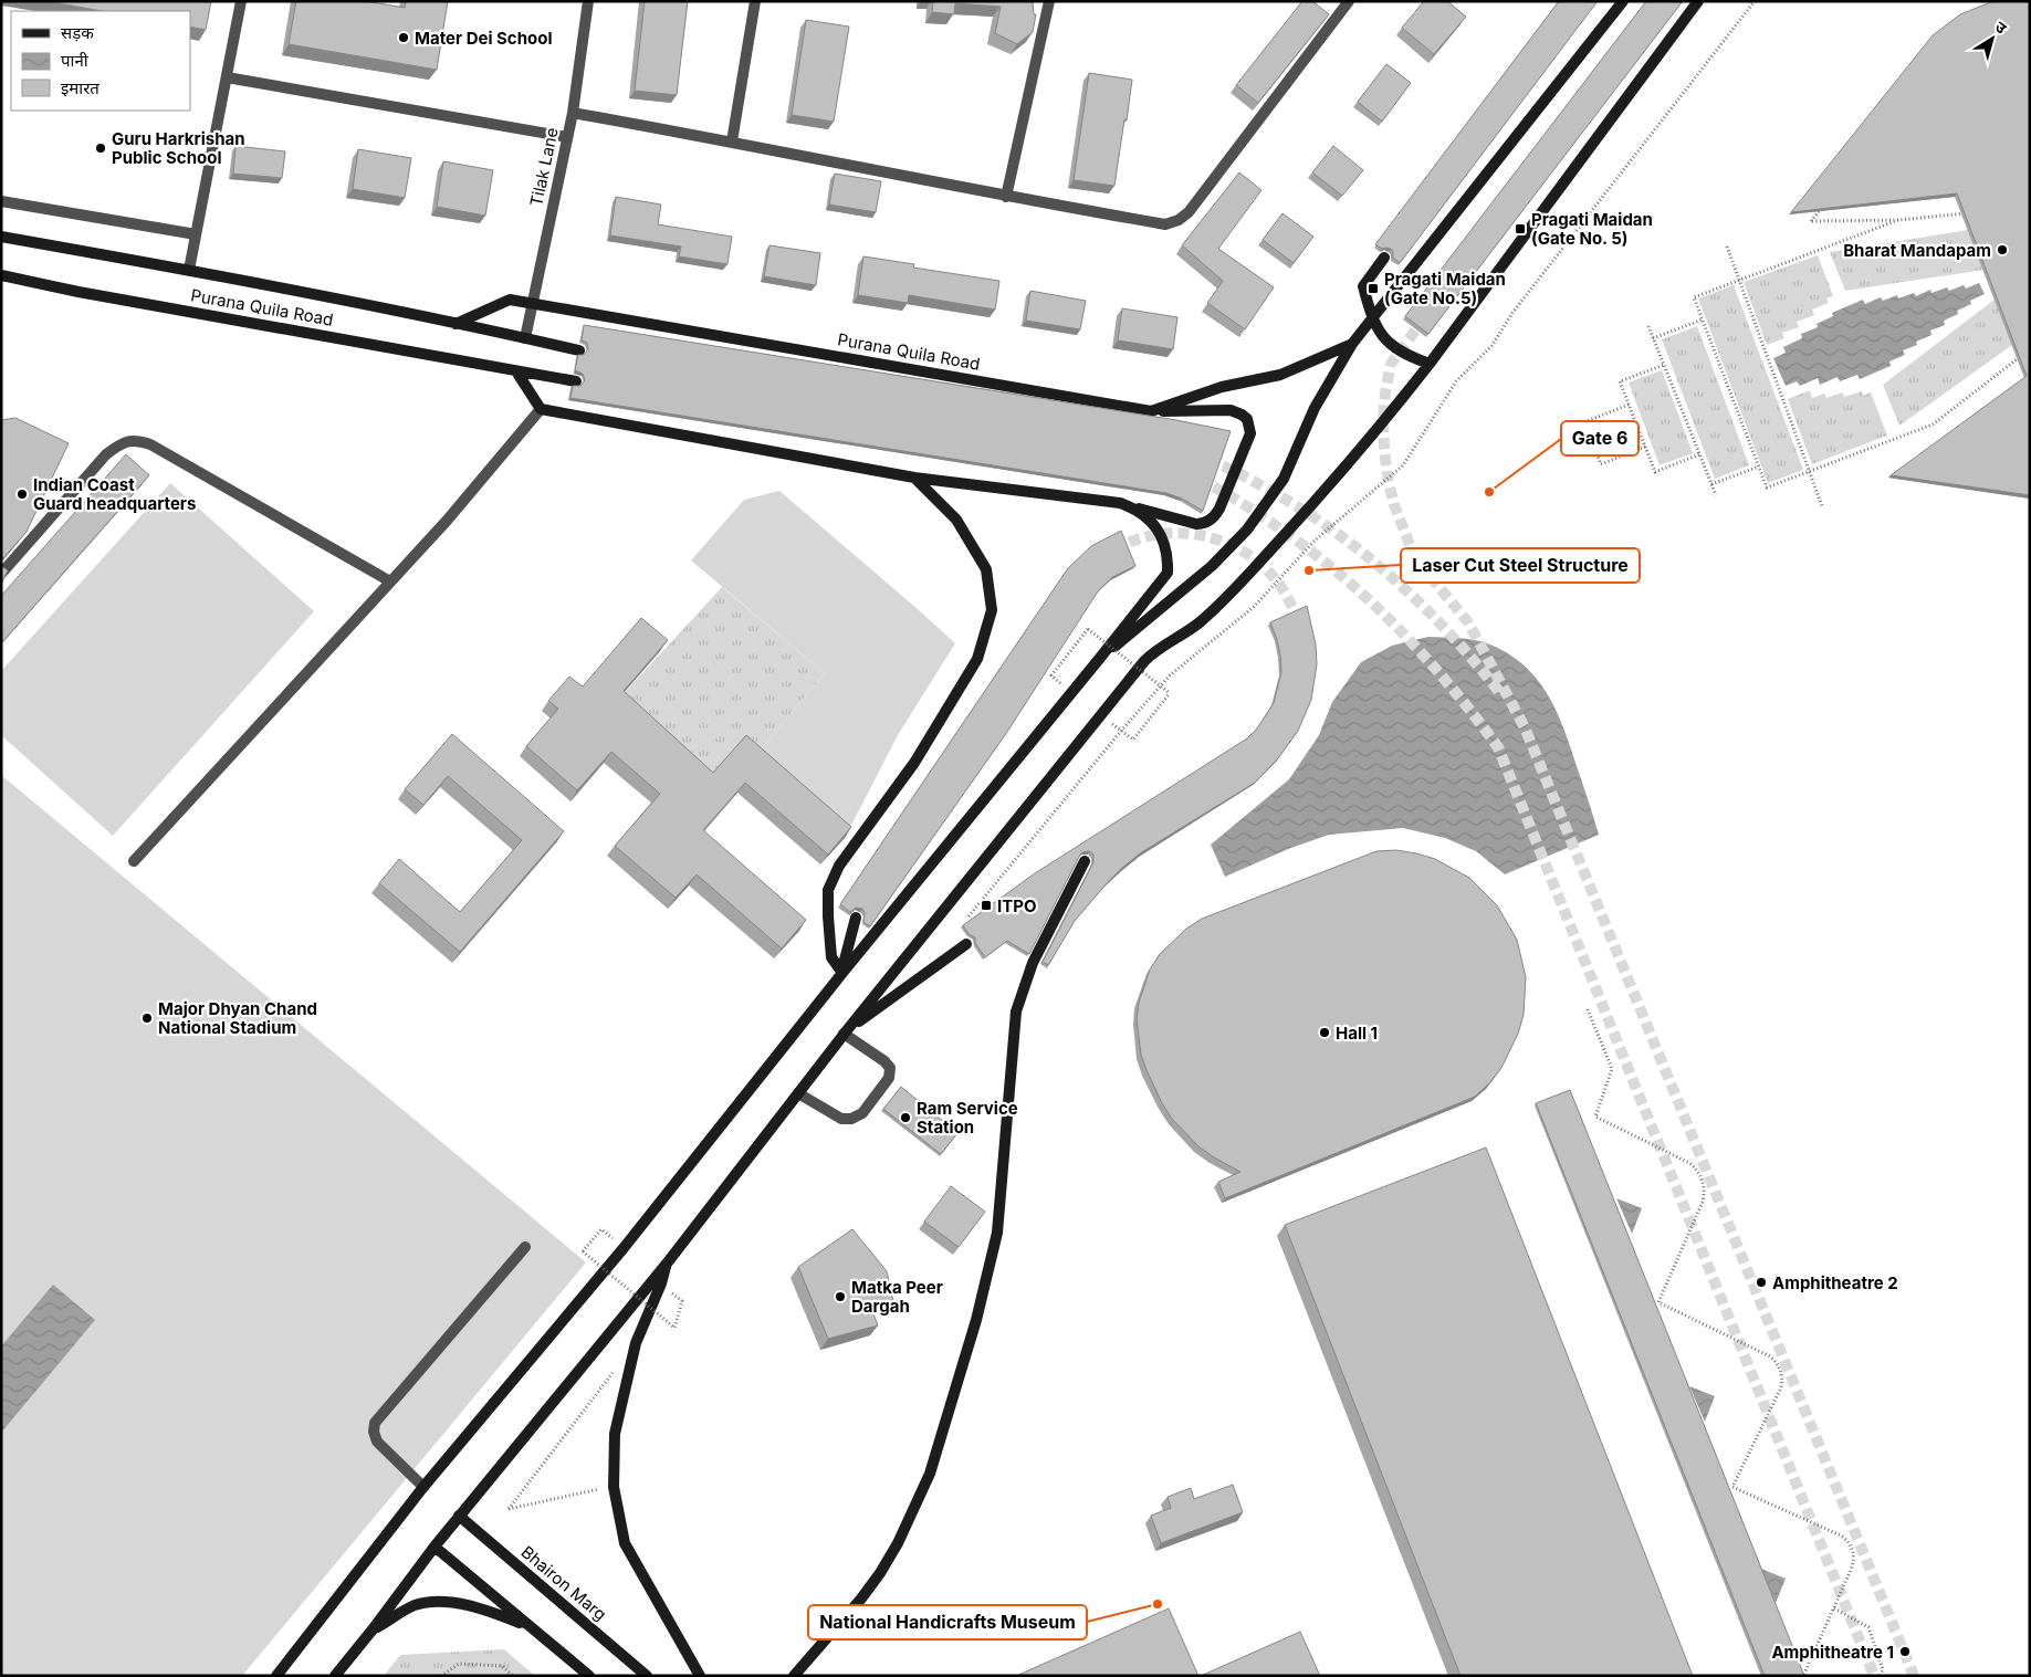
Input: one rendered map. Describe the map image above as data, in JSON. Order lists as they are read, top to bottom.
{
  "streets": {
    "main road": ["Purana Quila Road", "Bhairon Marg"],
    "street": ["Tilak Lane"]
  },
  "crossings": [
    ["Tilak Lane", "Purana Quila Road"]
  ],
  "places": {
    "other": [
      "Mater Dei School",
      "Guru Harkrishan Public School",
      "Bharat Mandapam",
      "Gate 6",
      "Indian Coast Guard headquarters",
      "Laser Cut Steel Structure",
      "Major Dhyan Chand National Stadium",
      "Hall 1",
      "Ram Service Station",
      "Amphitheatre 2",
      "Matka Peer Dargah",
      "National Handicrafts Museum",
      "Amphitheatre 1"
    ],
    "transit": ["Pragati Maidan (Gate No. 5)", "Pragati Maidan (Gate No.5)", "ITPO"]
  },
  "legend": ["सड़क", "पानी", "इमारत"],
  "north": "top right"
}
